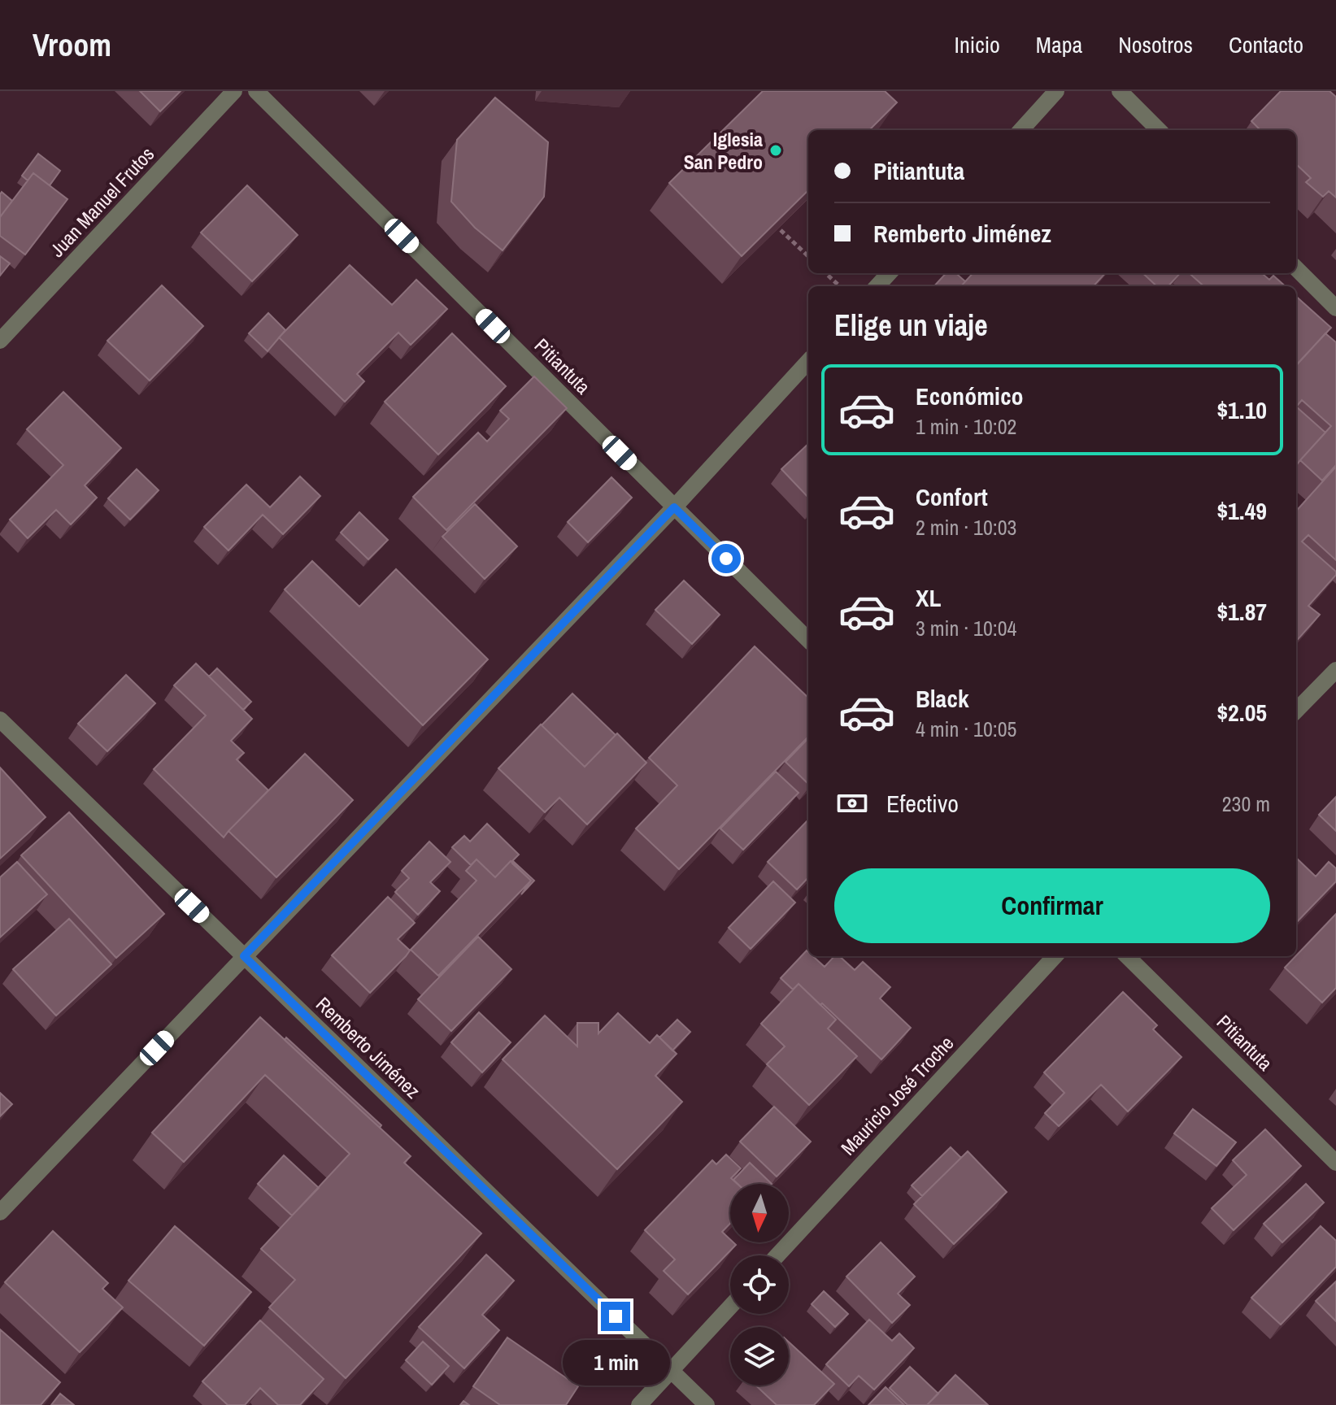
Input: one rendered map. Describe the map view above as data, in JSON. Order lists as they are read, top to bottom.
{
  "streets": {
    "street": [
      "Juan Manuel Frutos",
      "Pitiantuta",
      "Remberto Jiménez",
      "Mauricio José Troche"
    ]
  },
  "places": ["Iglesia San Pedro"],
  "north": "bottom",
  "page": {
    "header": "Vroom",
    "nav": [
      "Inicio",
      "Mapa",
      "Nosotros",
      "Contacto"
    ],
    "banner": ["Pitiantuta", "Remberto Jiménez"],
    "heading": "Elige un viaje",
    "list": [
      {
        "name": "Económico",
        "note": "1 min · 10:02",
        "value": "$1.10"
      },
      {
        "name": "Confort",
        "note": "2 min · 10:03",
        "value": "$1.49"
      },
      {
        "name": "XL",
        "note": "3 min · 10:04",
        "value": "$1.87"
      },
      {
        "name": "Black",
        "note": "4 min · 10:05",
        "value": "$2.05"
      }
    ],
    "pay": ["Efectivo", "230 m"],
    "buttons": "Confirmar",
    "bubble": "1 min"
  }
}
